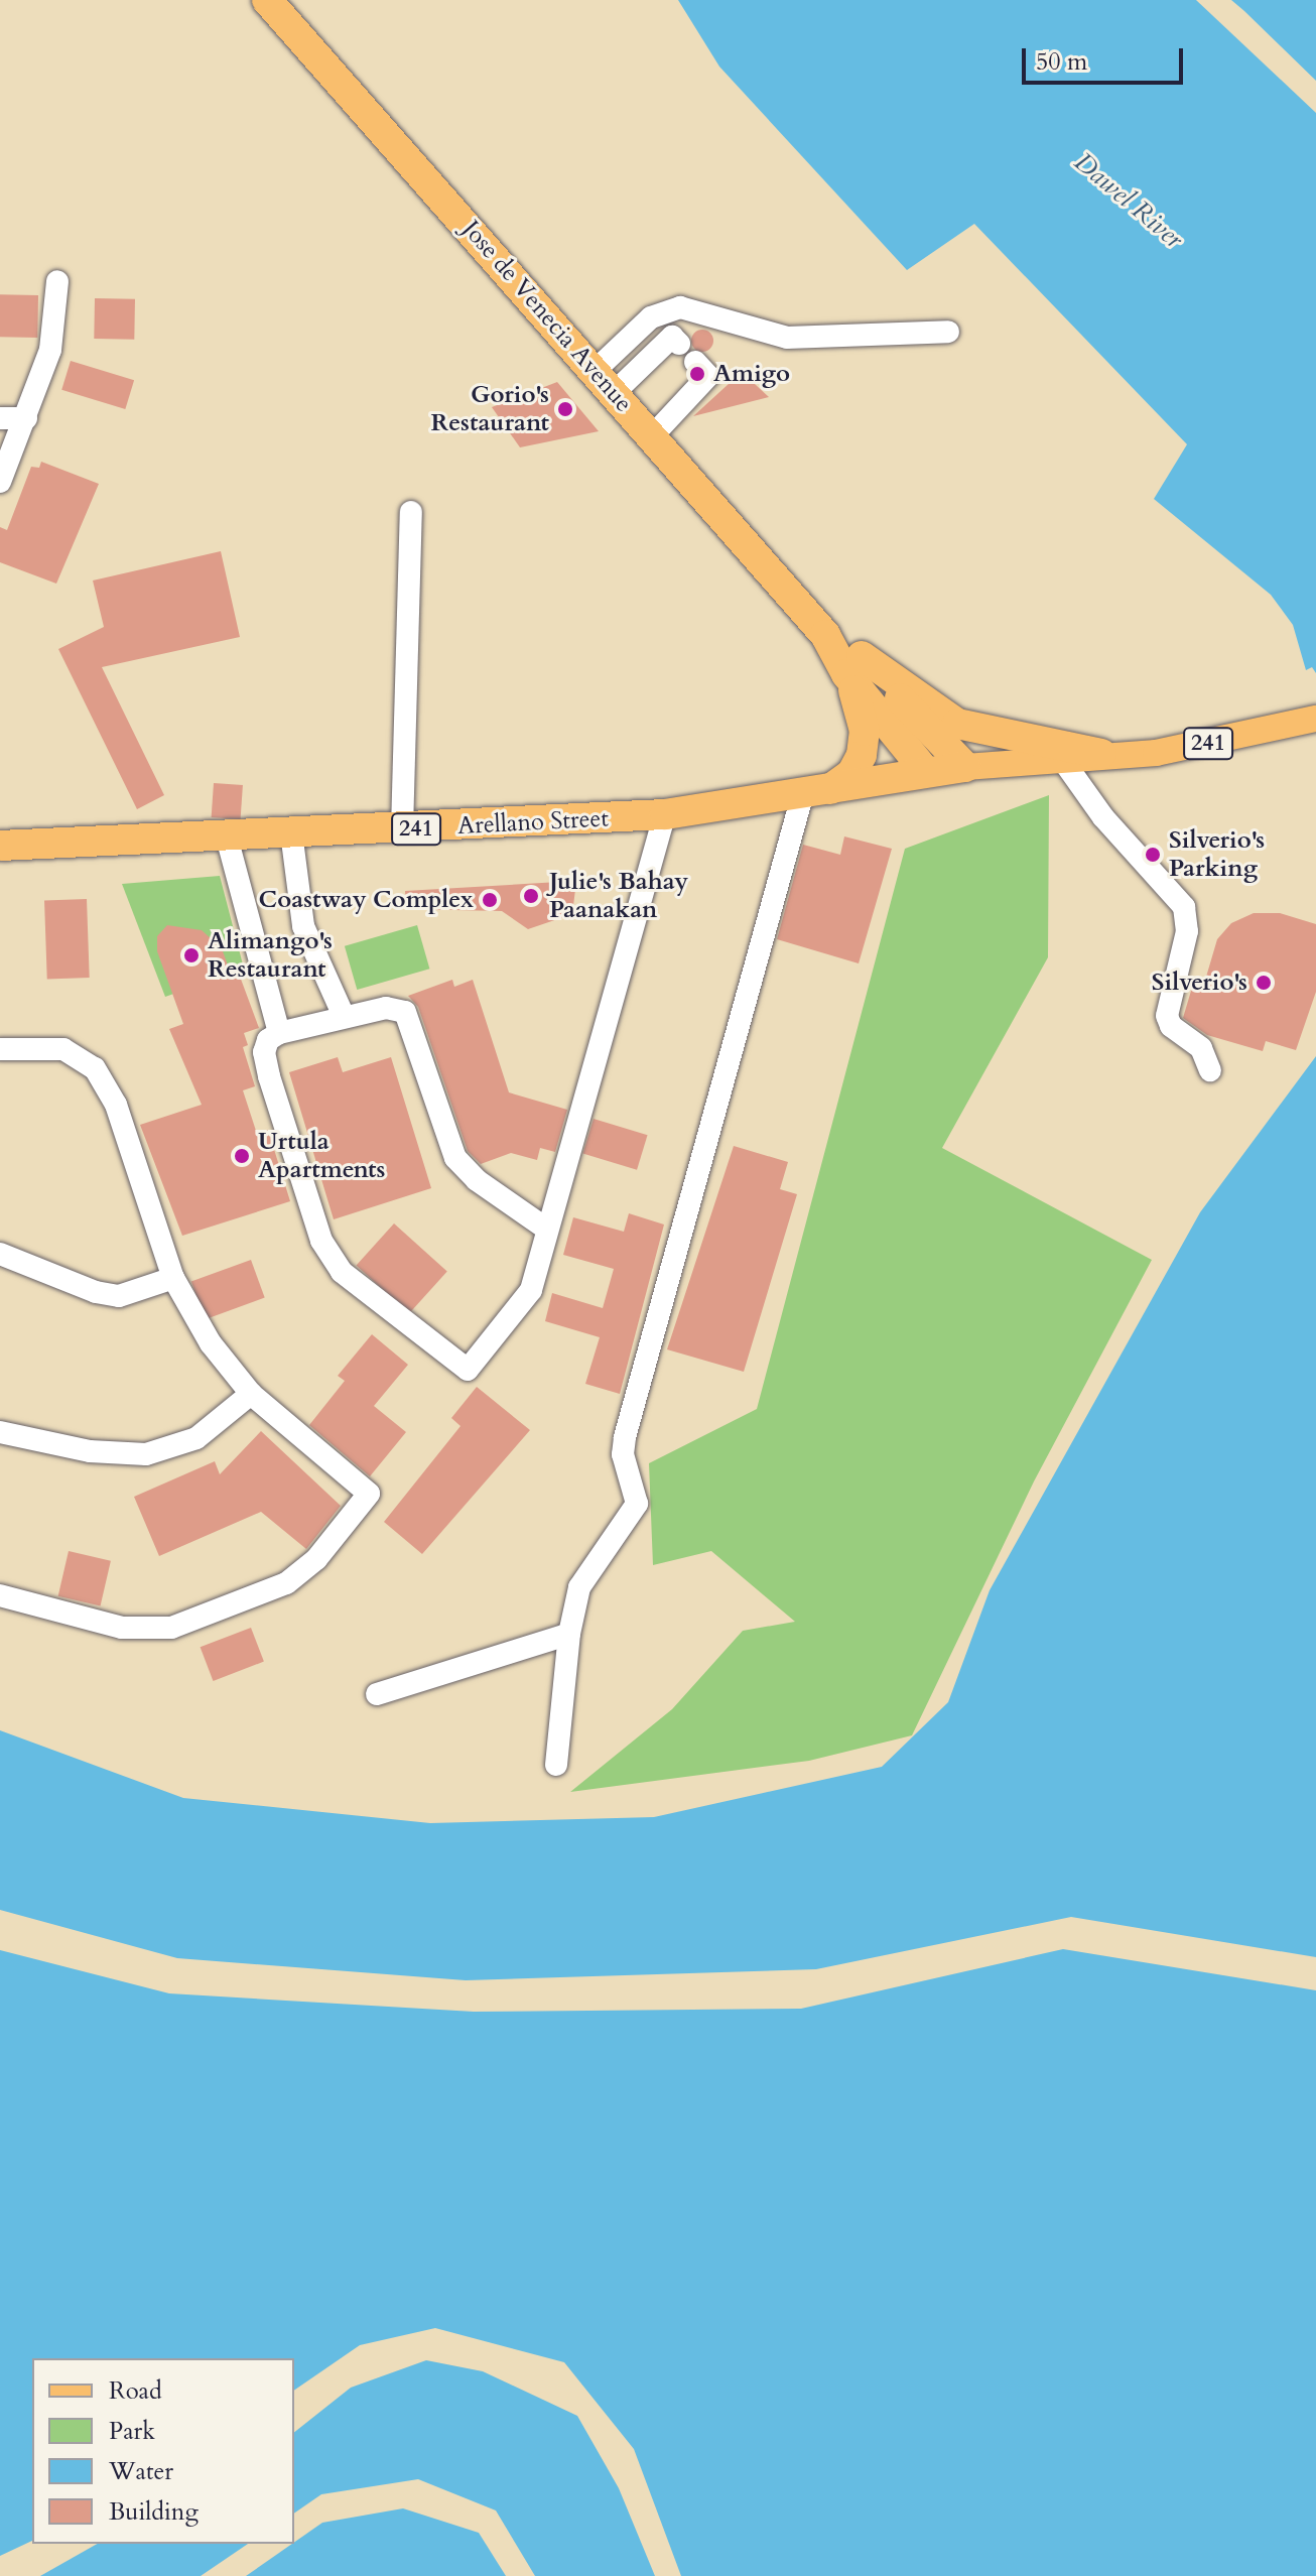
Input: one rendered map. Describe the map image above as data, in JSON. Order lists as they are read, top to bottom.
{
  "streets": {
    "highway": ["Jose de Venecia Avenue", "241", "Arellano Street"]
  },
  "crossings": [
    ["Jose de Venecia Avenue", "241"],
    ["Jose de Venecia Avenue", "Arellano Street"],
    ["241", "Arellano Street"]
  ],
  "water": ["Dawel River"],
  "places": [
    "Amigo",
    "Gorio's Restaurant",
    "Silverio's Parking",
    "Julie's Bahay Paanakan",
    "Coastway Complex",
    "Alimango's Restaurant",
    "Silverio's",
    "Urtula Apartments"
  ],
  "legend": [
    "Road",
    "Park",
    "Water",
    "Building"
  ],
  "scale_bar": "50 m"
}
